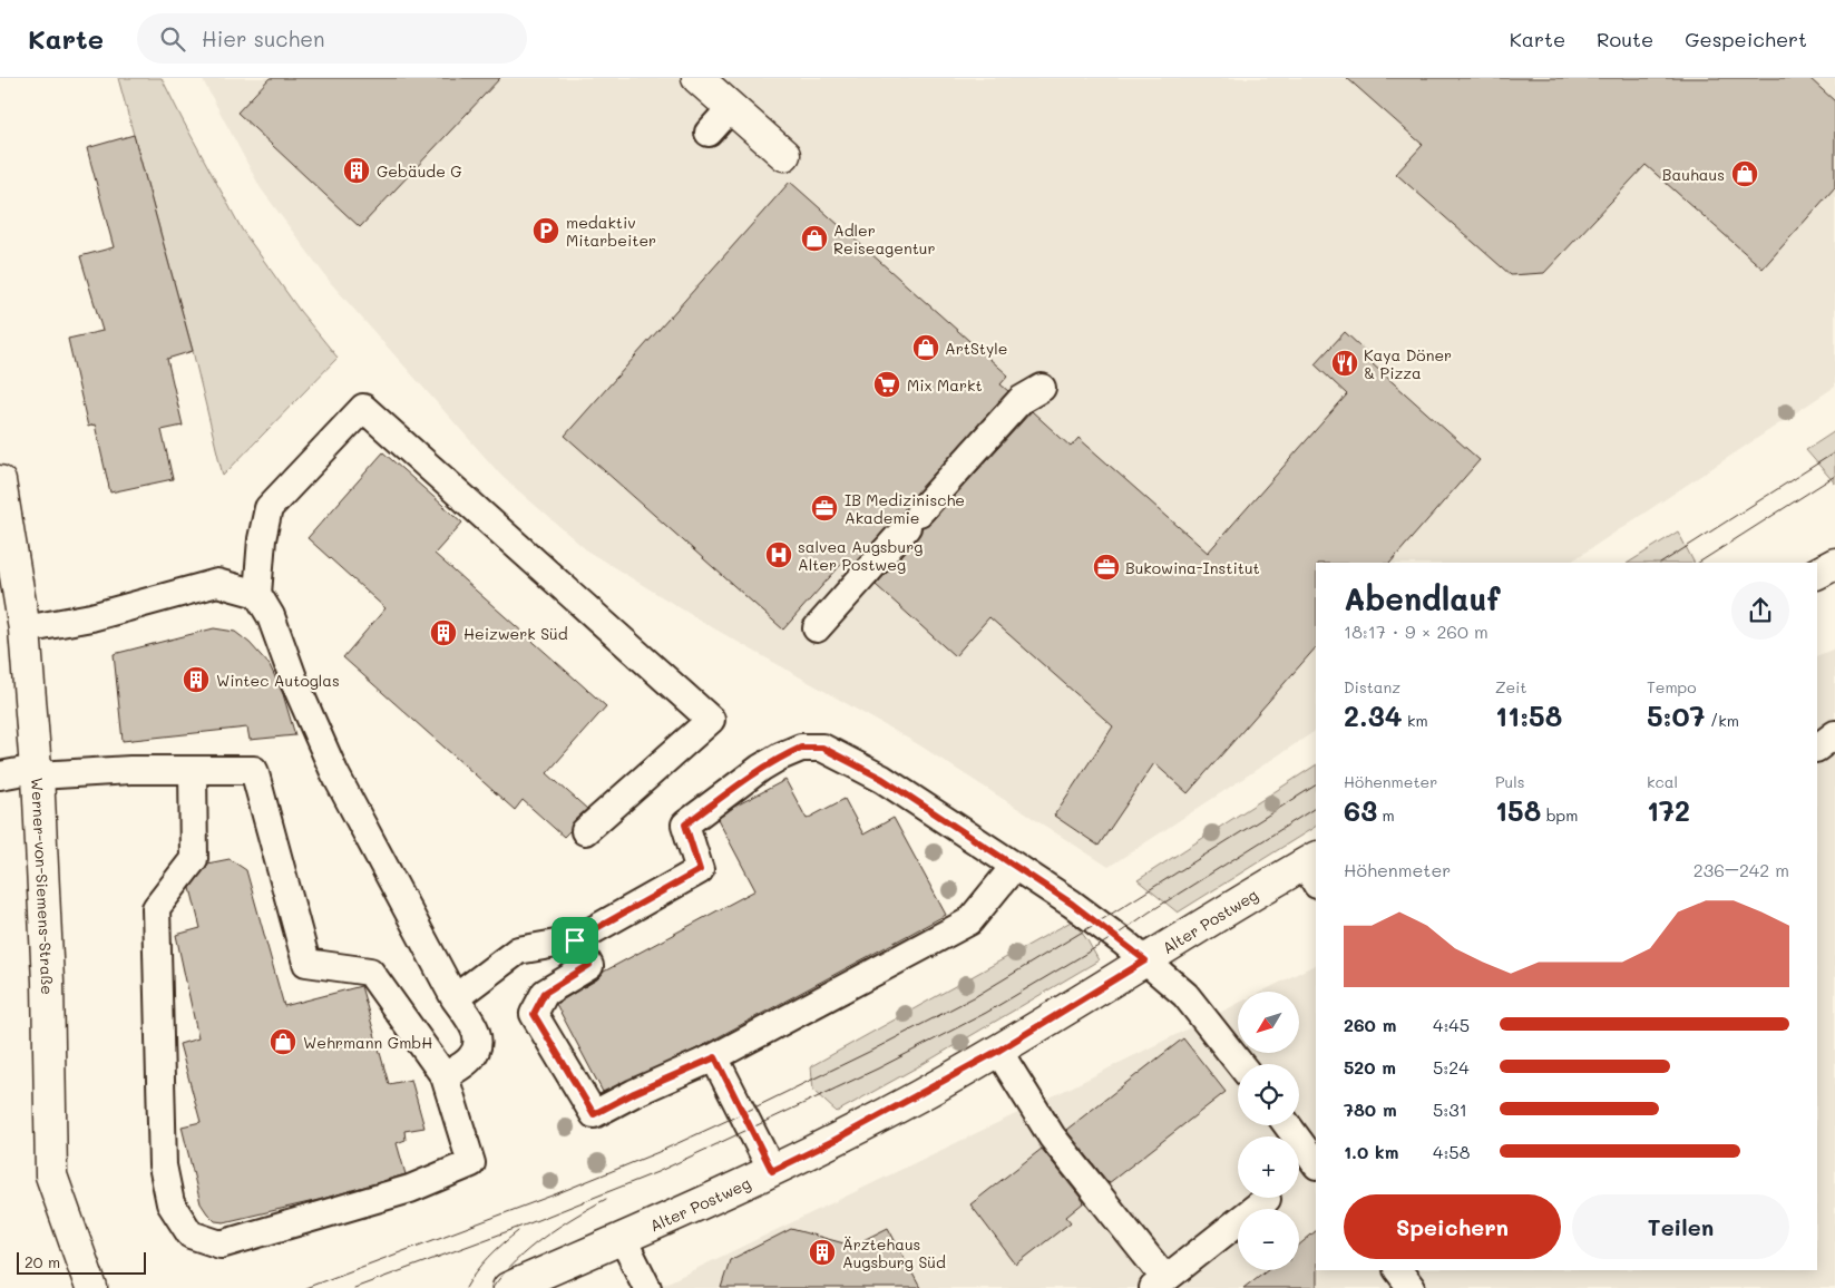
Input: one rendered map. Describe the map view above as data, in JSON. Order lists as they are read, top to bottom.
{
  "streets": {
    "street": ["Werner-von-Siemens-Straße", "Alter Postweg"]
  },
  "places": {
    "building": [
      "Gebäude G",
      "Heizwerk Süd",
      "Wintec Autoglas",
      "Ärztehaus Augsburg Süd"
    ],
    "shop": [
      "Bauhaus",
      "Adler Reiseagentur",
      "ArtStyle",
      "Wehrmann GmbH"
    ],
    "parking": ["medaktiv Mitarbeiter"],
    "restaurant": ["Kaya Döner & Pizza"],
    "supermarket": ["Mix Markt"],
    "office": ["IB Medizinische Akademie", "Bukowina-Institut"],
    "hospital": ["salvea Augsburg Alter Postweg"]
  },
  "scale_bar": "20 m",
  "north": "bottom left",
  "page": {
    "header": "Karte",
    "search": "Hier suchen",
    "nav": ["Karte", "Route", "Gespeichert"],
    "heading": ["Abendlauf", "18:17 · 9 × 260 m"],
    "stats": [
      ["Distanz", "2.34 km"],
      ["Zeit", "11:58"],
      ["Tempo", "5:07 /km"],
      ["Höhenmeter", "63 m"],
      ["Puls", "158 bpm"],
      ["kcal", "172"]
    ],
    "chart": ["Höhenmeter", "236–242 m"],
    "map_buttons": ["+", "−"],
    "list": [
      {
        "name": "260 m",
        "note": "4:45"
      },
      {
        "name": "520 m",
        "note": "5:24"
      },
      {
        "name": "780 m",
        "note": "5:31"
      },
      {
        "name": "1.0 km",
        "note": "4:58"
      }
    ],
    "buttons": ["Speichern", "Teilen"],
    "scale": "20 m"
  }
}
